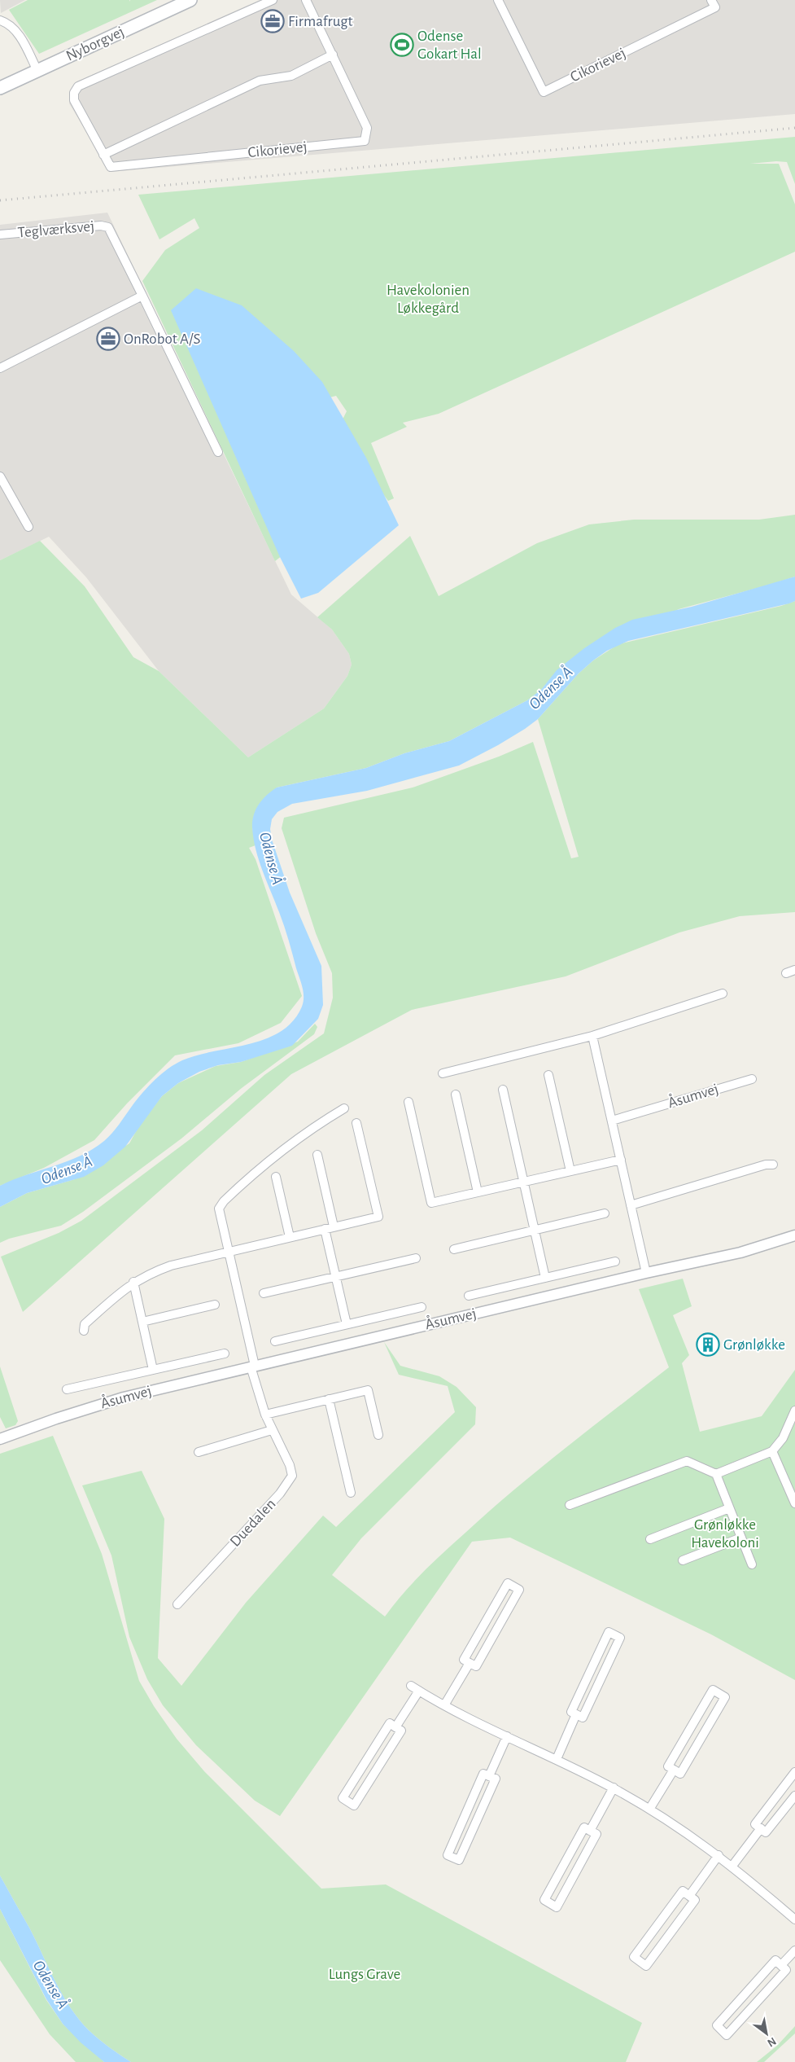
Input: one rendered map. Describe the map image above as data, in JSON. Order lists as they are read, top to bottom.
{
  "streets": {
    "main road": ["Nyborgvej"],
    "street": [
      "Cikorievej",
      "Teglværksvej",
      "Åsumvej",
      "Duedalen"
    ]
  },
  "crossings": [
    ["Åsumvej", "Duedalen"]
  ],
  "water": ["Odense Å"],
  "parks": ["Havekolonien Løkkegård", "Grønløkke Havekoloni", "Lungs Grave"],
  "places": {
    "office": ["Firmafrugt", "OnRobot A/S"],
    "sports": ["Odense Gokart Hal"],
    "building": ["Grønløkke"]
  },
  "north": "bottom right"
}
